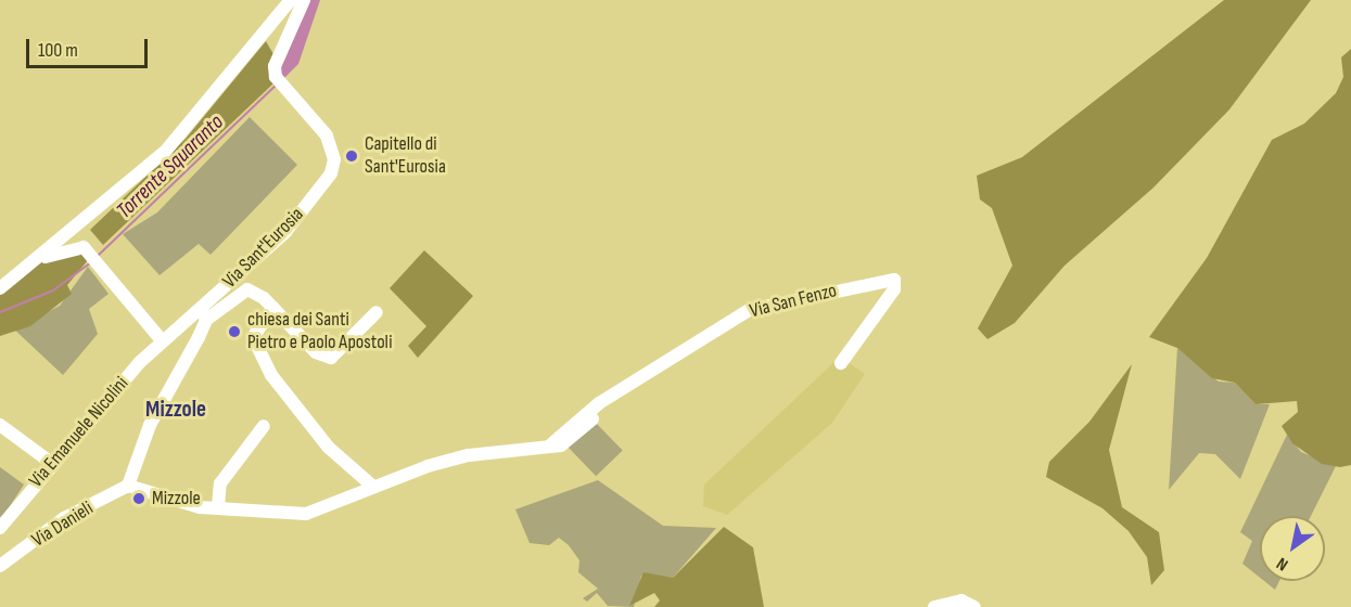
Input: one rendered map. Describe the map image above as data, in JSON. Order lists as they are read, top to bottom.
{
  "streets": {
    "street": [
      "Via Sant'Eurosia",
      "Via San Fenzo",
      "Via Emanuele Nicolini",
      "Via Danieli"
    ]
  },
  "crossings": [
    ["Via Sant'Eurosia", "Via Emanuele Nicolini"]
  ],
  "districts": ["Mizzole"],
  "water": ["Torrente Squaranto"],
  "places": ["Capitello di Sant'Eurosia", "chiesa dei Santi Pietro e Paolo Apostoli", "Mizzole"],
  "scale_bar": "100 m",
  "north": "bottom left"
}
